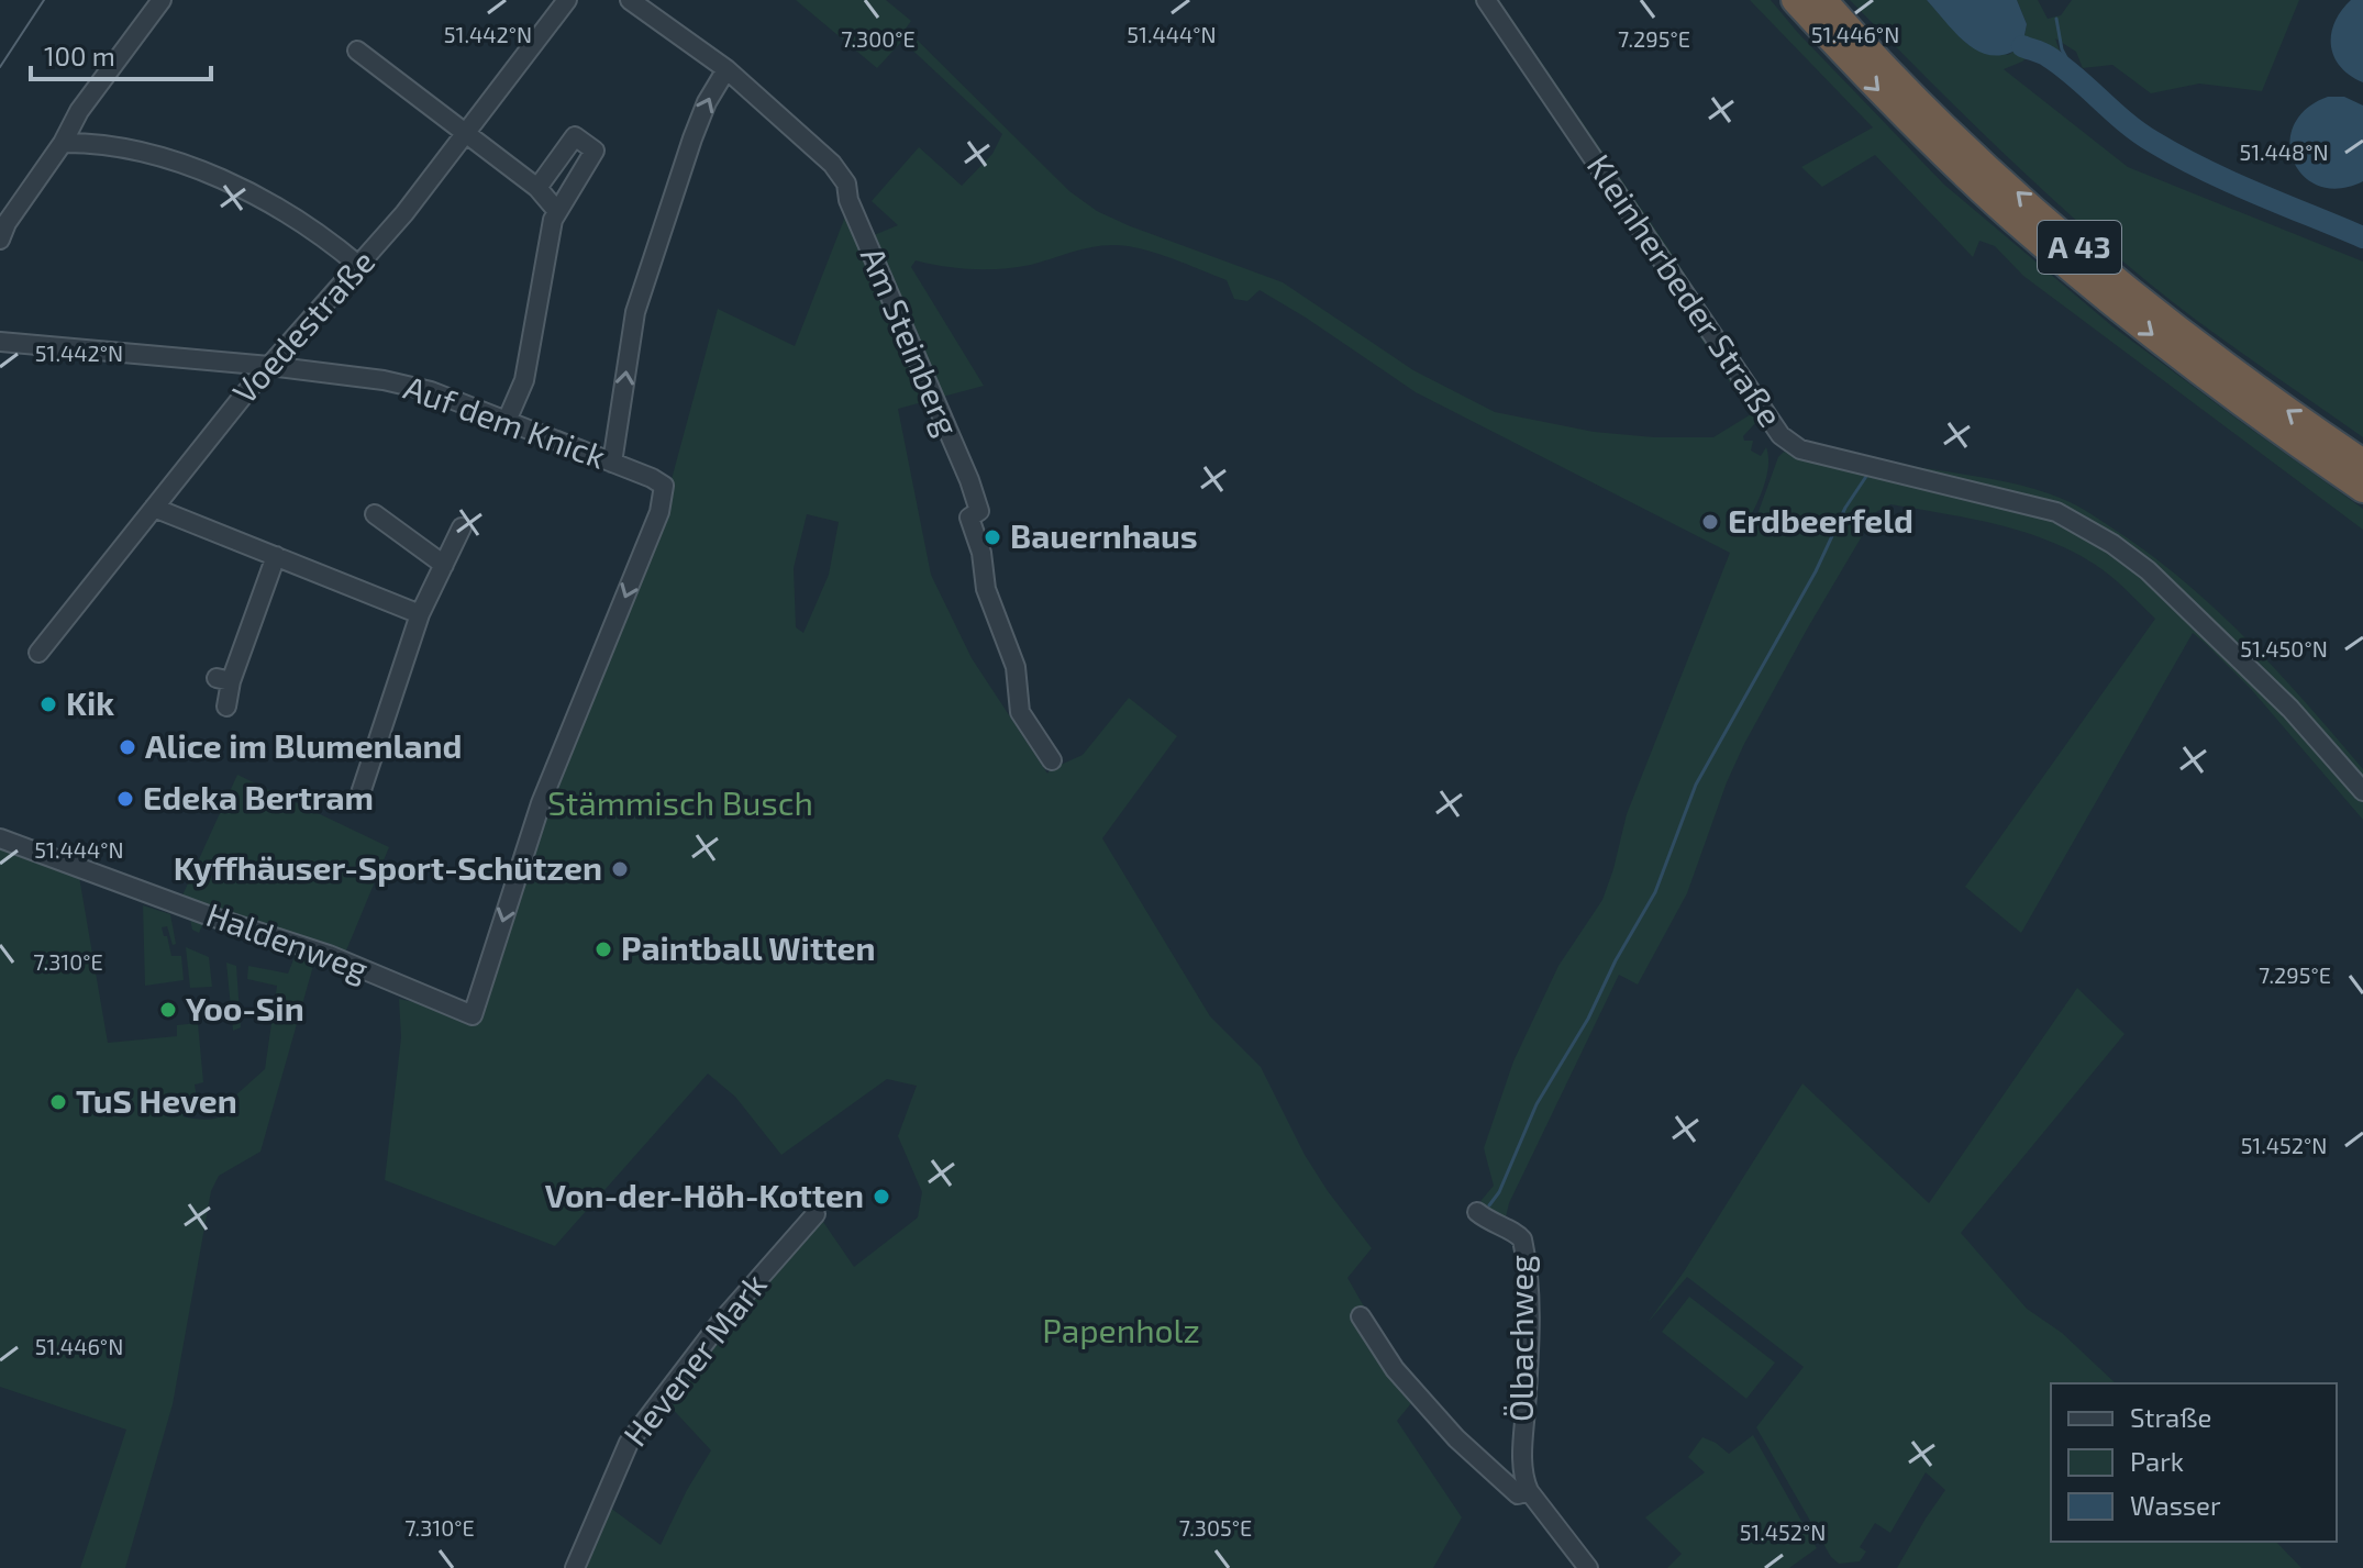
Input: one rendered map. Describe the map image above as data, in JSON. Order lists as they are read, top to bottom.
{
  "streets": {
    "highway": ["A 43"],
    "street": [
      "Kleinherbeder Straße",
      "Voedestraße",
      "Am Steinberg",
      "Auf dem Knick",
      "Haldenweg",
      "Ölbachweg",
      "Hevener Mark"
    ]
  },
  "crossings": [
    ["Voedestraße", "Auf dem Knick"],
    ["Auf dem Knick", "Haldenweg"]
  ],
  "one_way": ["Auf dem Knick"],
  "parks": ["Stämmisch Busch", "Papenholz"],
  "places": [
    "Erdbeerfeld",
    "Bauernhaus",
    "Kik",
    "Alice im Blumenland",
    "Edeka Bertram",
    "Kyffhäuser-Sport-Schützen",
    "Paintball Witten",
    "Yoo-Sin",
    "TuS Heven",
    "Von-der-Höh-Kotten"
  ],
  "legend": ["Straße", "Park", "Wasser"],
  "scale_bar": "100 m",
  "coordinates": [
    "51.442°N",
    "51.444°N",
    "51.446°N",
    "7.300°E",
    "7.295°E",
    "51.448°N",
    "51.450°N",
    "7.310°E",
    "51.452°N",
    "7.305°E"
  ]
}
